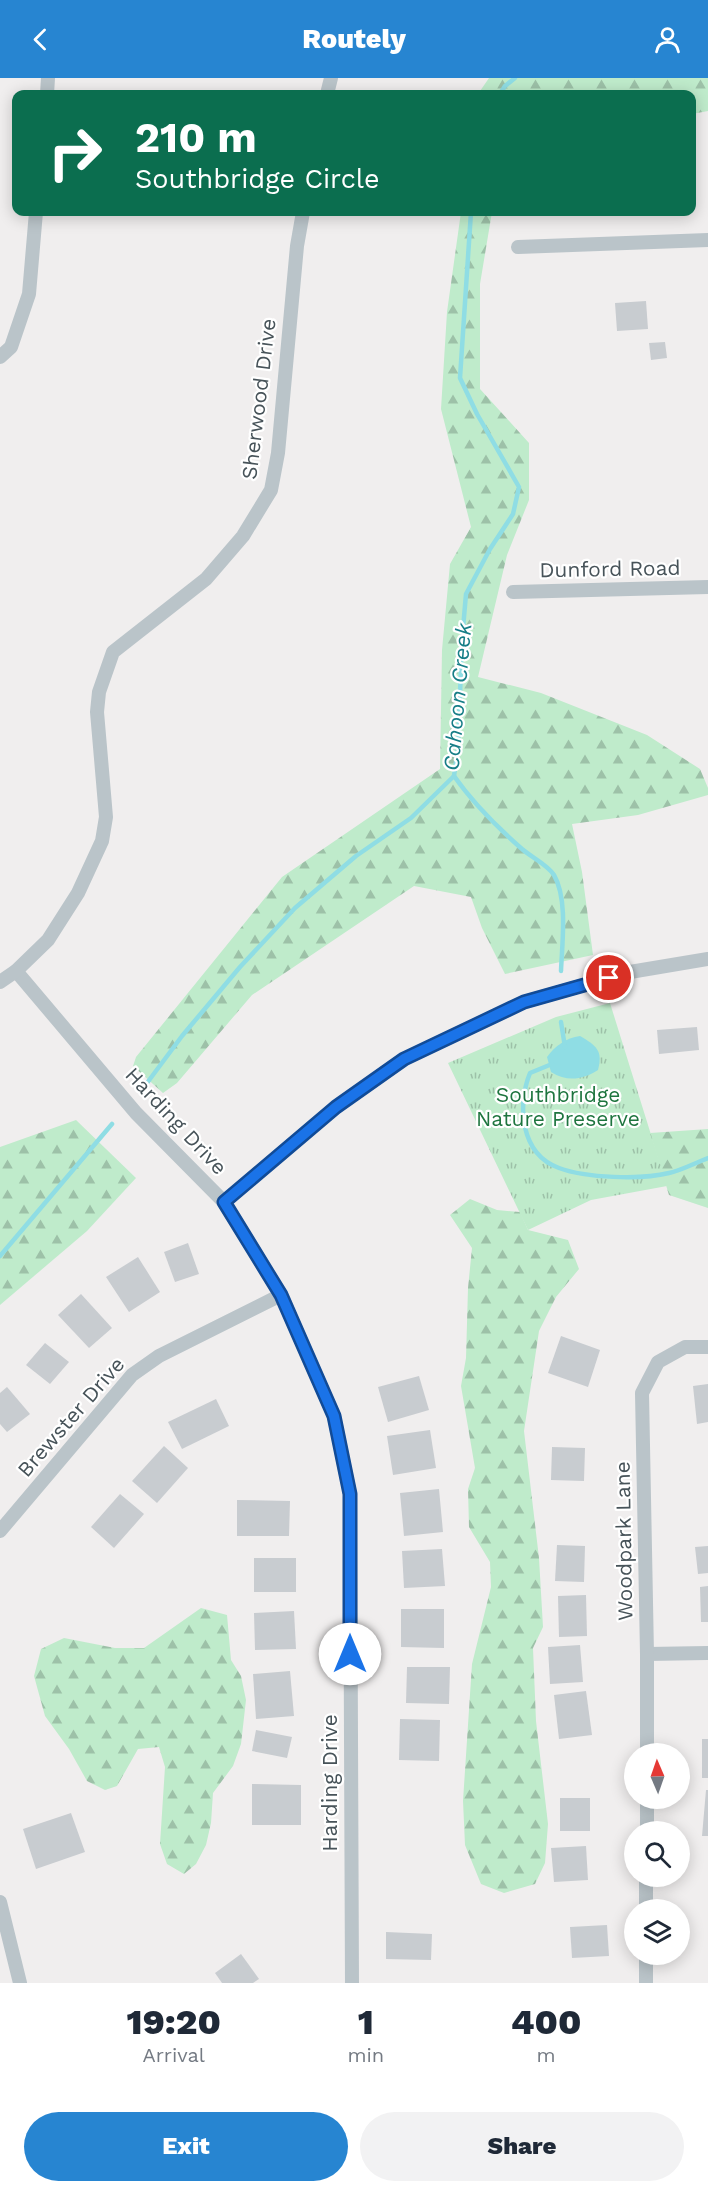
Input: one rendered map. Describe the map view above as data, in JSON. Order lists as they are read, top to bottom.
{
  "streets": {
    "street": [
      "Sherwood Drive",
      "Dunford Road",
      "Harding Drive",
      "Brewster Drive",
      "Woodpark Lane"
    ]
  },
  "crossings": [
    ["Sherwood Drive", "Harding Drive"],
    ["Harding Drive", "Brewster Drive"]
  ],
  "water": ["Cahoon Creek"],
  "parks": ["Southbridge Nature Preserve"],
  "north": "top",
  "page": {
    "header": "Routely",
    "turn": ["210 m", "Southbridge Circle"],
    "eta": [
      "19:20",
      "Arrival",
      "1",
      "min",
      "400",
      "m"
    ],
    "buttons": ["Exit", "Share"]
  }
}
